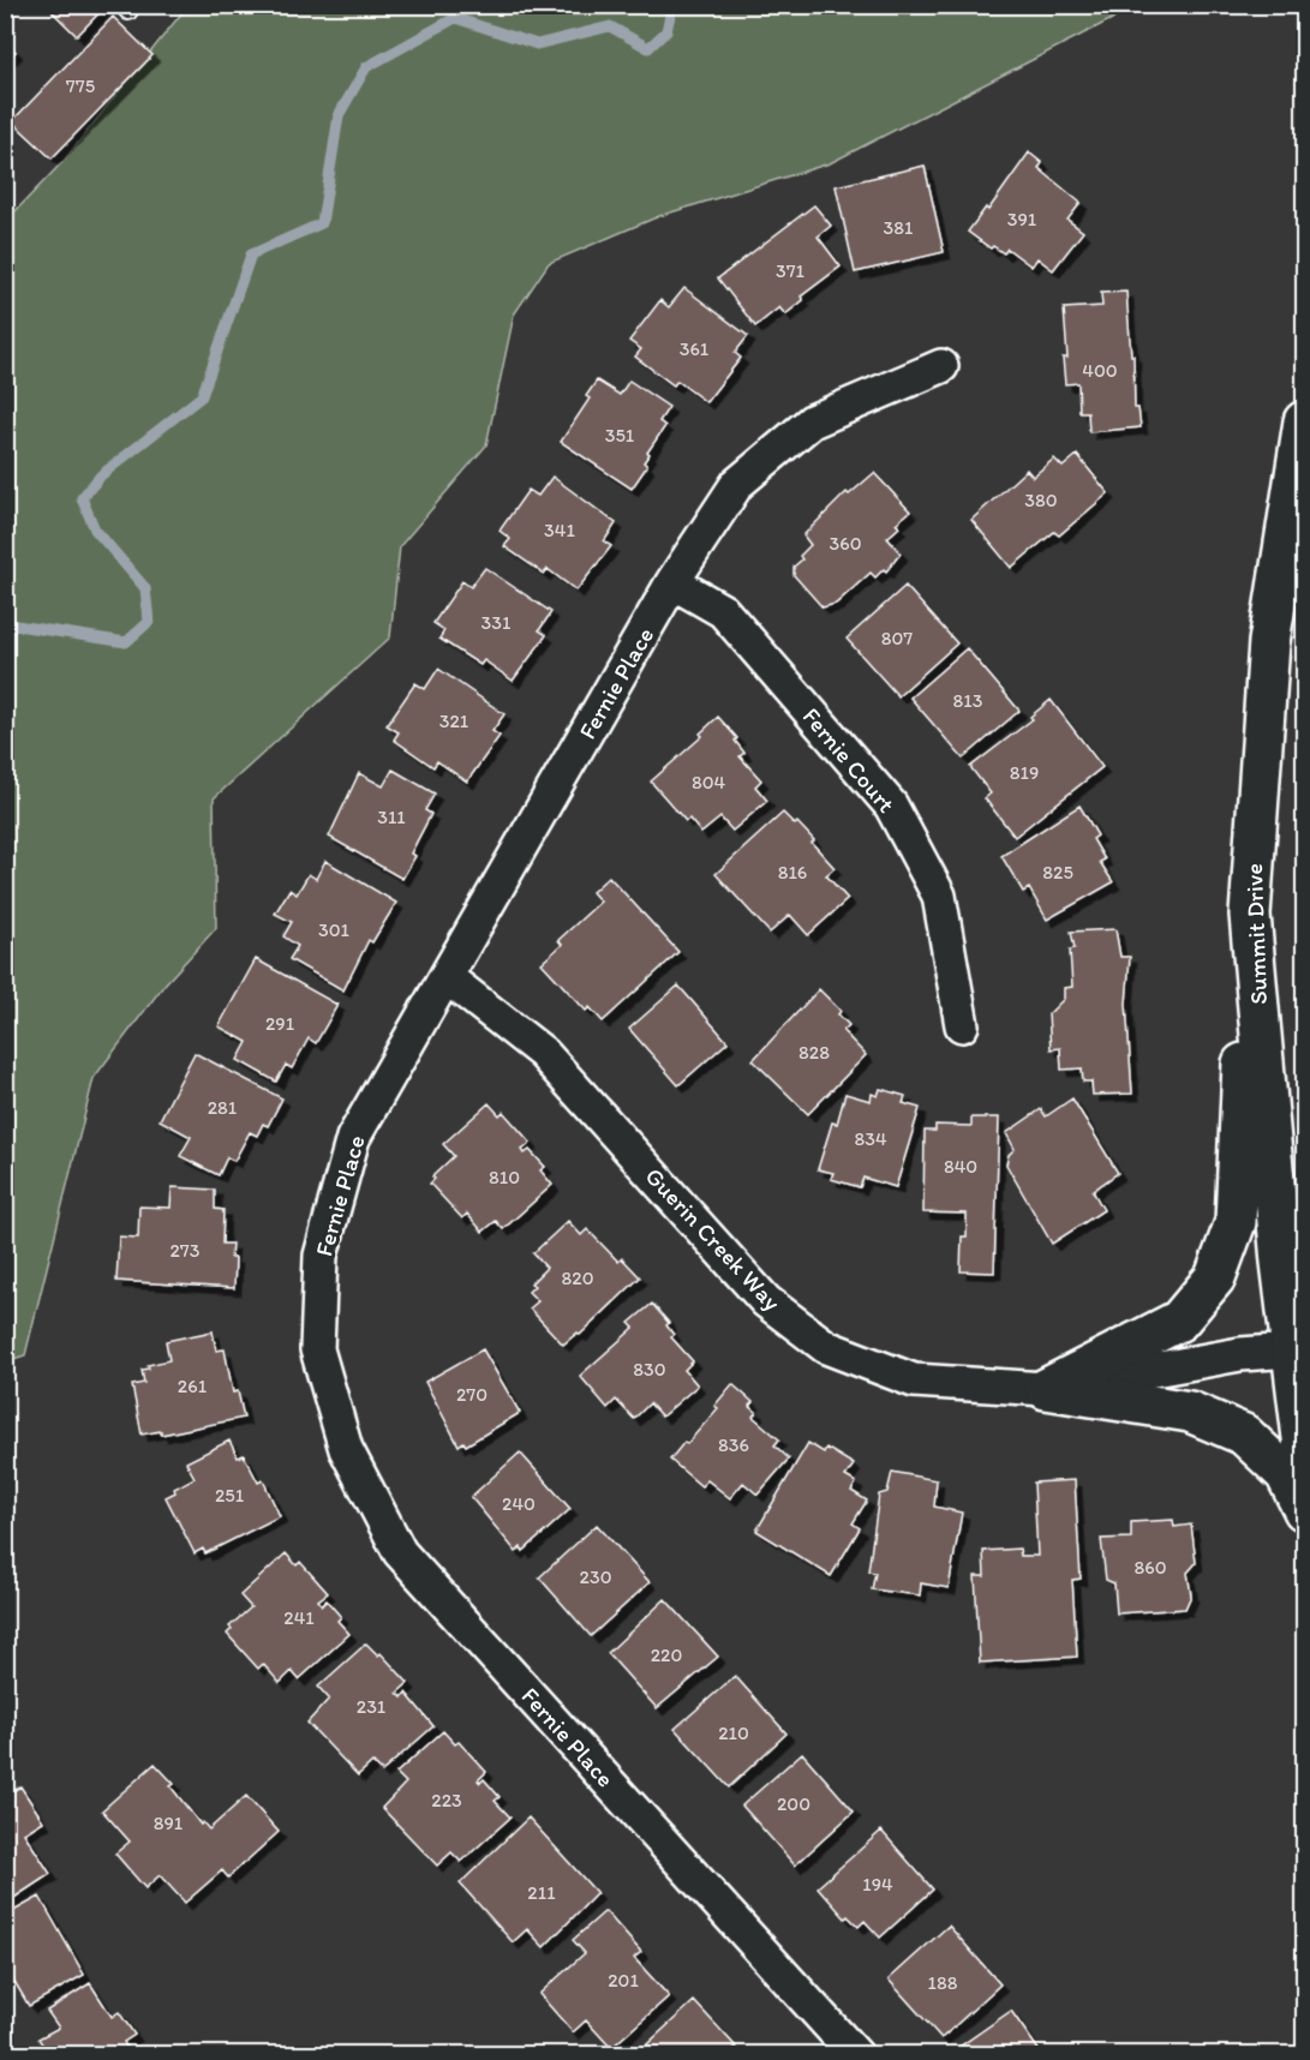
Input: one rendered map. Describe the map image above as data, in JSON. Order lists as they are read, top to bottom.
{
  "streets": {
    "main road": ["Summit Drive"],
    "street": ["Fernie Place", "Fernie Court", "Guerin Creek Way"]
  },
  "crossings": [
    ["Fernie Place", "Fernie Court"],
    ["Fernie Place", "Guerin Creek Way"],
    ["Summit Drive", "Guerin Creek Way"]
  ],
  "house_numbers": [
    "775",
    "391",
    "381",
    "371",
    "361",
    "400",
    "351",
    "380",
    "341",
    "360",
    "331",
    "807",
    "813",
    "321",
    "819",
    "804",
    "311",
    "816",
    "825",
    "301",
    "291",
    "828",
    "281",
    "834",
    "840",
    "810",
    "273",
    "820",
    "830",
    "261",
    "270",
    "836",
    "251",
    "240",
    "860",
    "230",
    "241",
    "220",
    "231",
    "210",
    "223",
    "200",
    "891",
    "194",
    "211",
    "201",
    "188"
  ]
}
